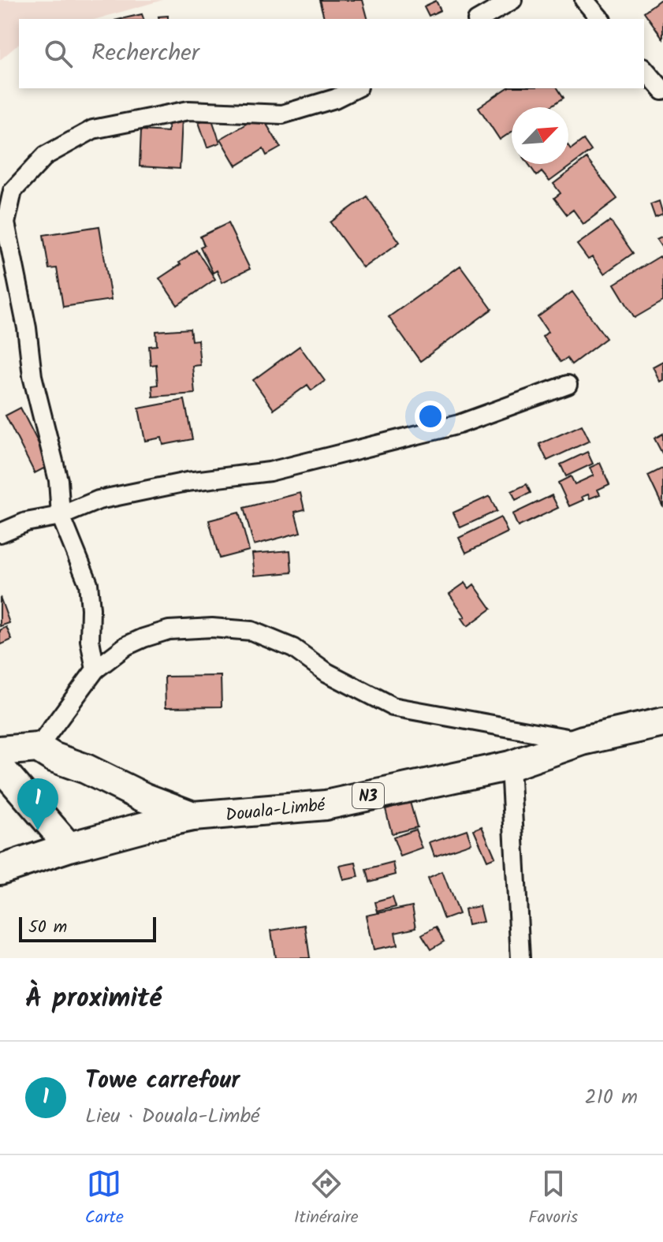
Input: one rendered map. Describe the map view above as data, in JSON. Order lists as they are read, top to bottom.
{
  "streets": {
    "highway": ["N3", "Douala-Limbé"]
  },
  "scale_bar": "50 m",
  "north": "top right",
  "page": {
    "search": "Rechercher",
    "pins": "1",
    "scale": "50 m",
    "heading": "À proximité",
    "list": [
      {
        "mark": "1",
        "name": "Towe carrefour",
        "note": "Lieu · Douala-Limbé",
        "value": "210 m"
      }
    ],
    "nav": ["Carte", "Itinéraire", "Favoris"]
  }
}
